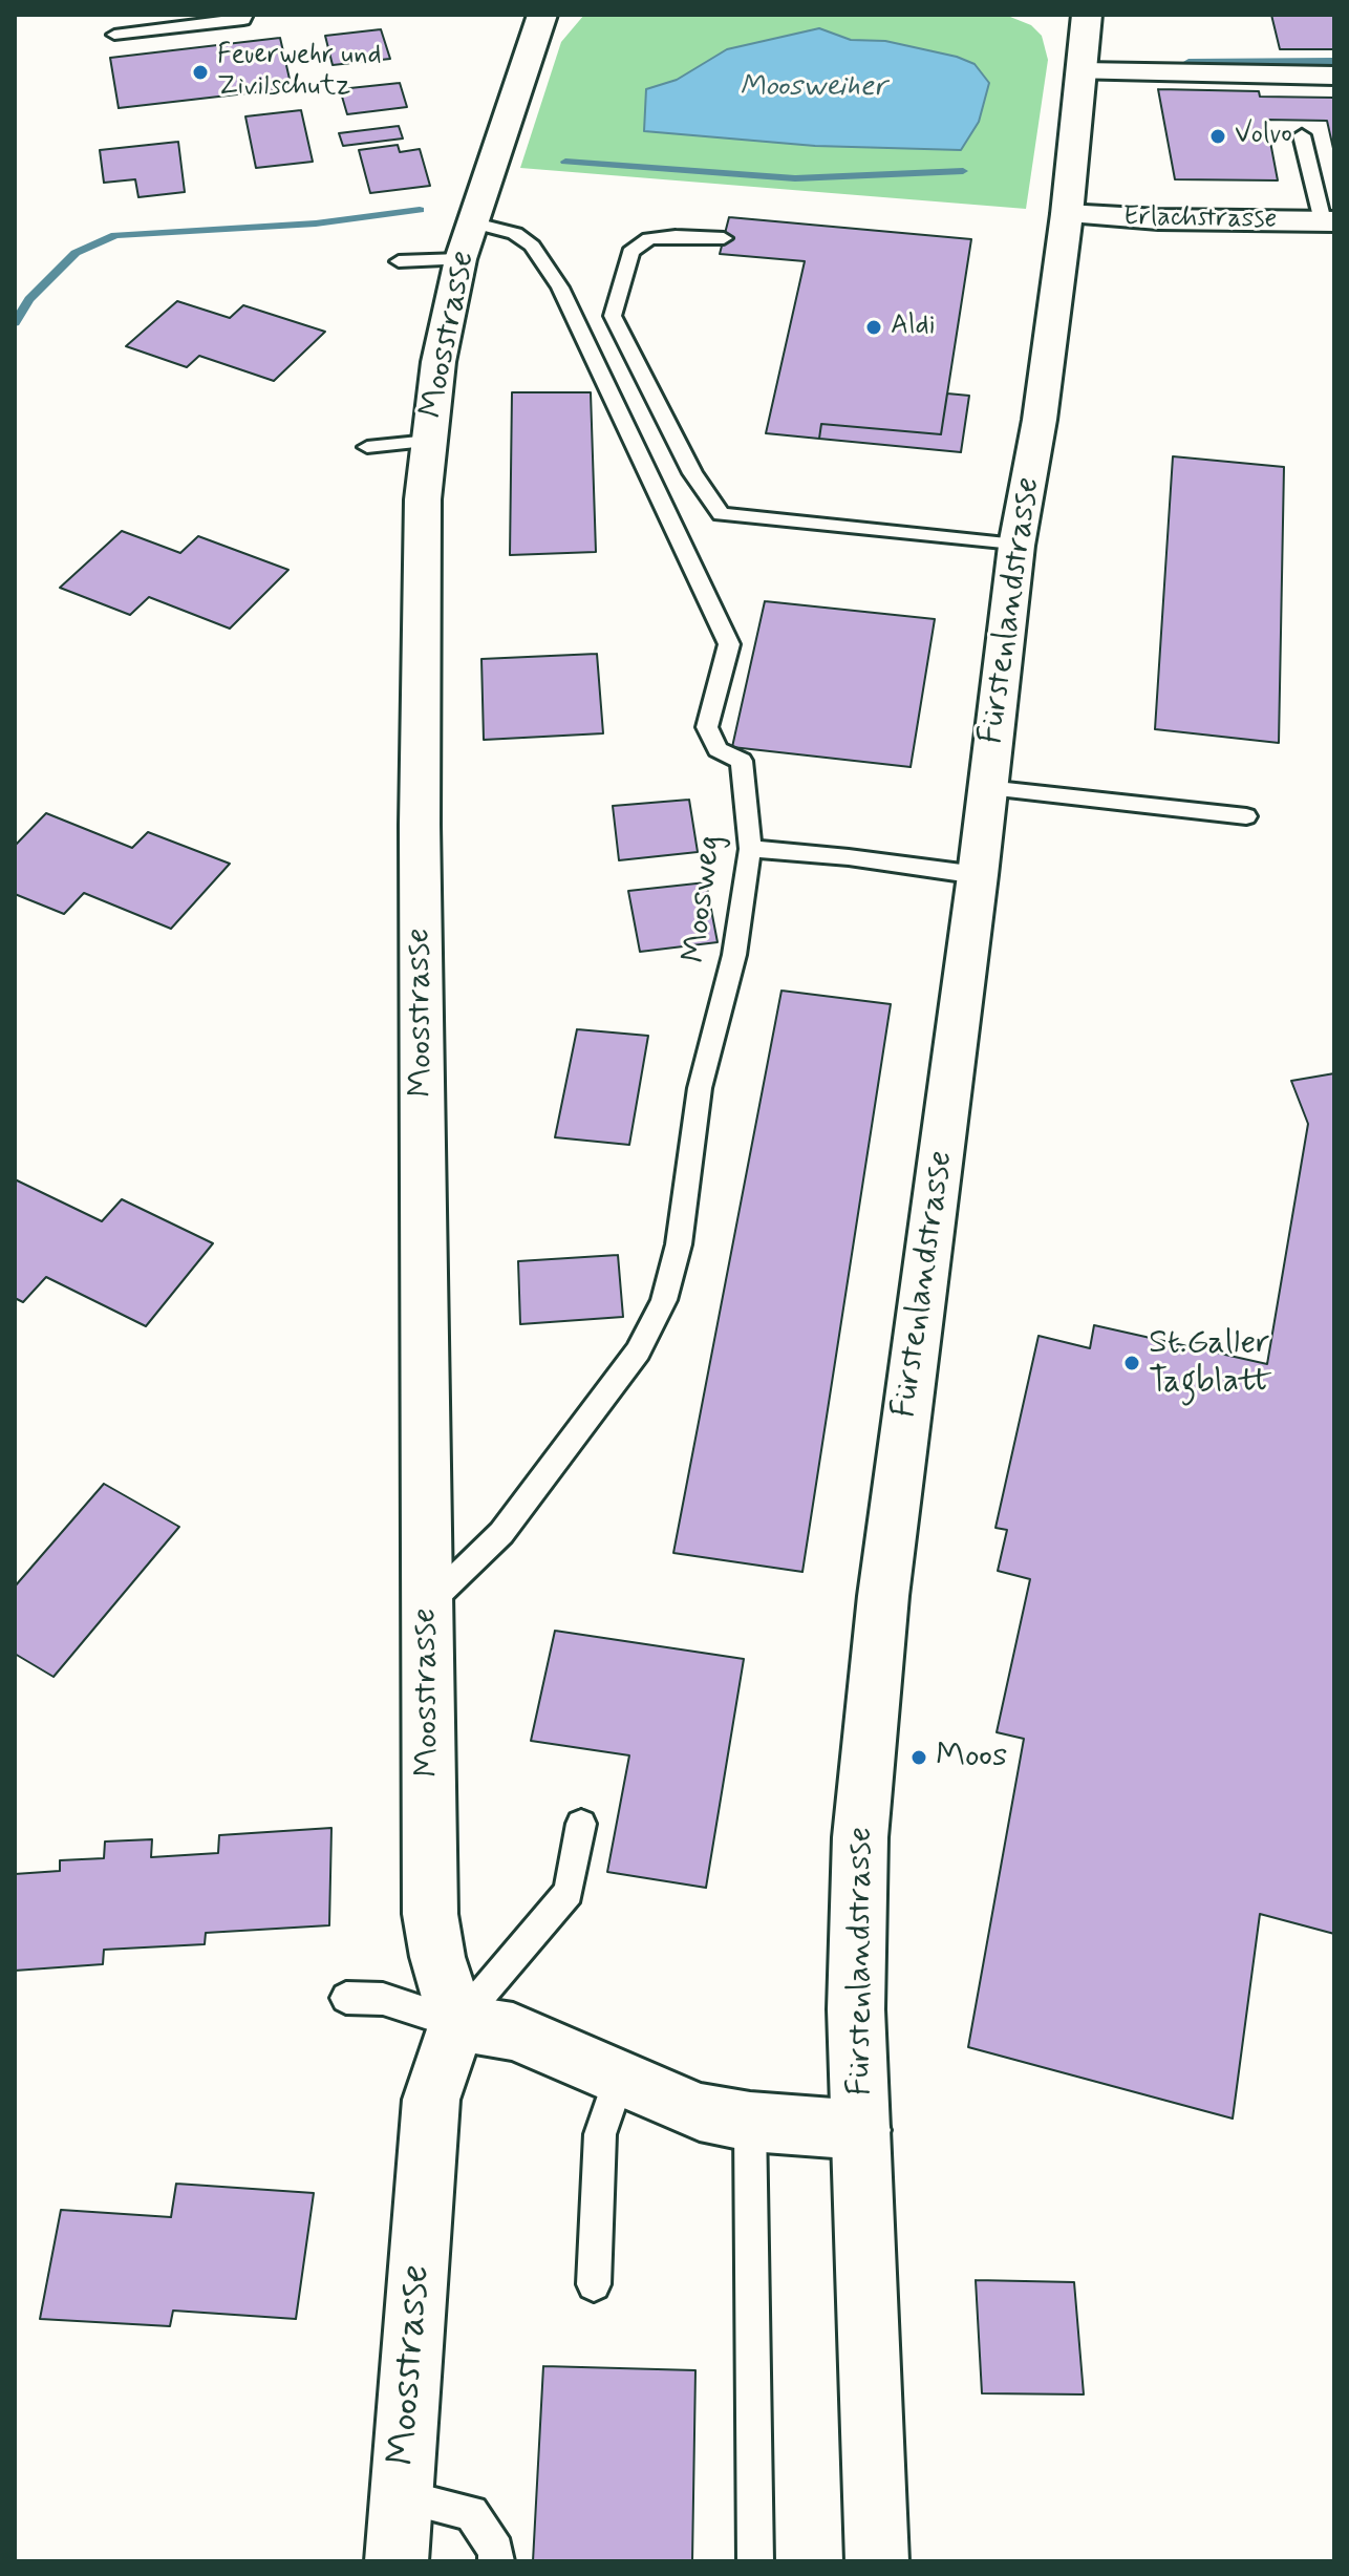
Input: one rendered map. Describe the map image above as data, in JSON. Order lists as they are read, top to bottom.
{
  "streets": {
    "street": ["Erlachstrasse", "Moosstrasse", "Fürstenlandstrasse"],
    "lane": ["Moosweg"]
  },
  "crossings": [
    ["Erlachstrasse", "Fürstenlandstrasse"],
    ["Moosstrasse", "Moosweg"]
  ],
  "water": ["Moosweiher"],
  "places": [
    "Feuerwehr und Zivilschutz",
    "Volvo",
    "Aldi",
    "St.Galler Tagblatt",
    "Moos"
  ]
}
